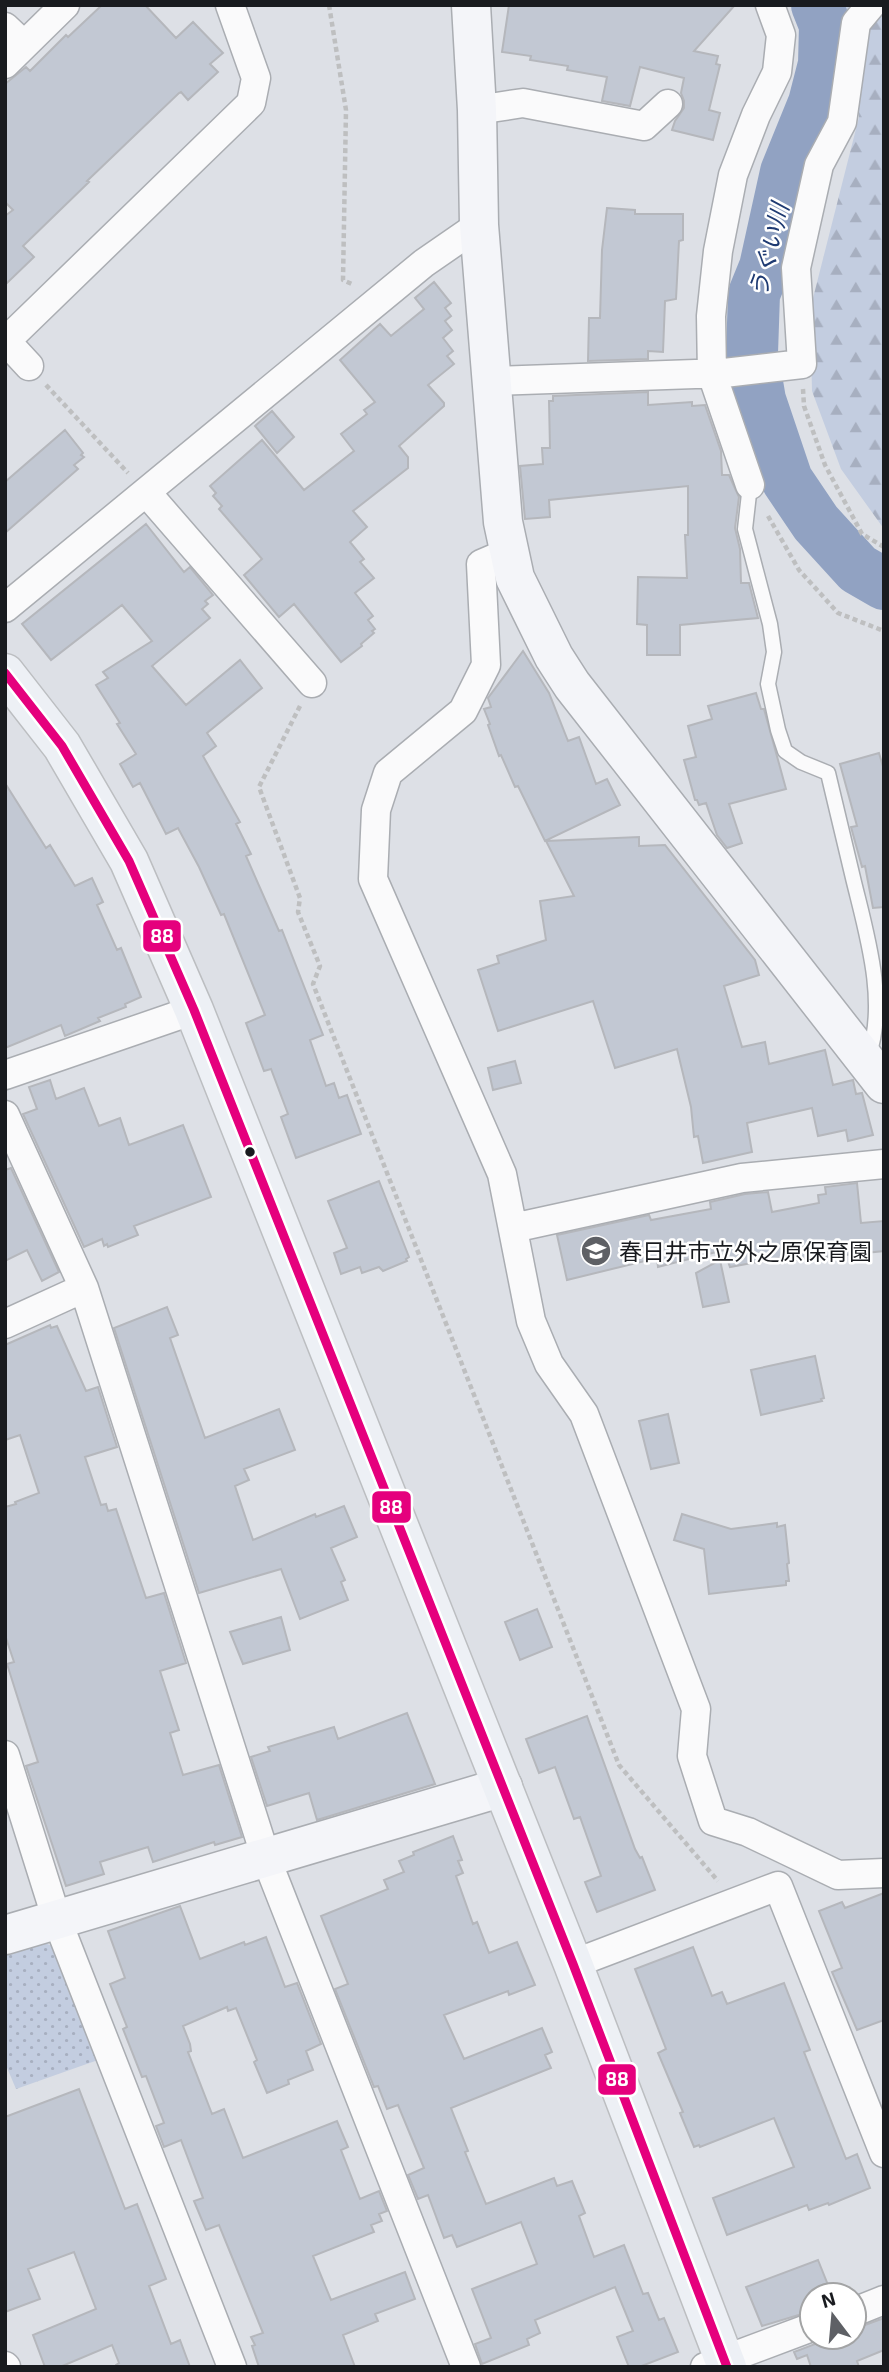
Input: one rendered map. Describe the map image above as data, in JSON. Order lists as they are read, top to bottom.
{
  "water": ["うぐい川"],
  "places": {
    "school or university": ["春日井市立外之原保育園"]
  },
  "lines": ["transit line 88"],
  "north": "top"
}
